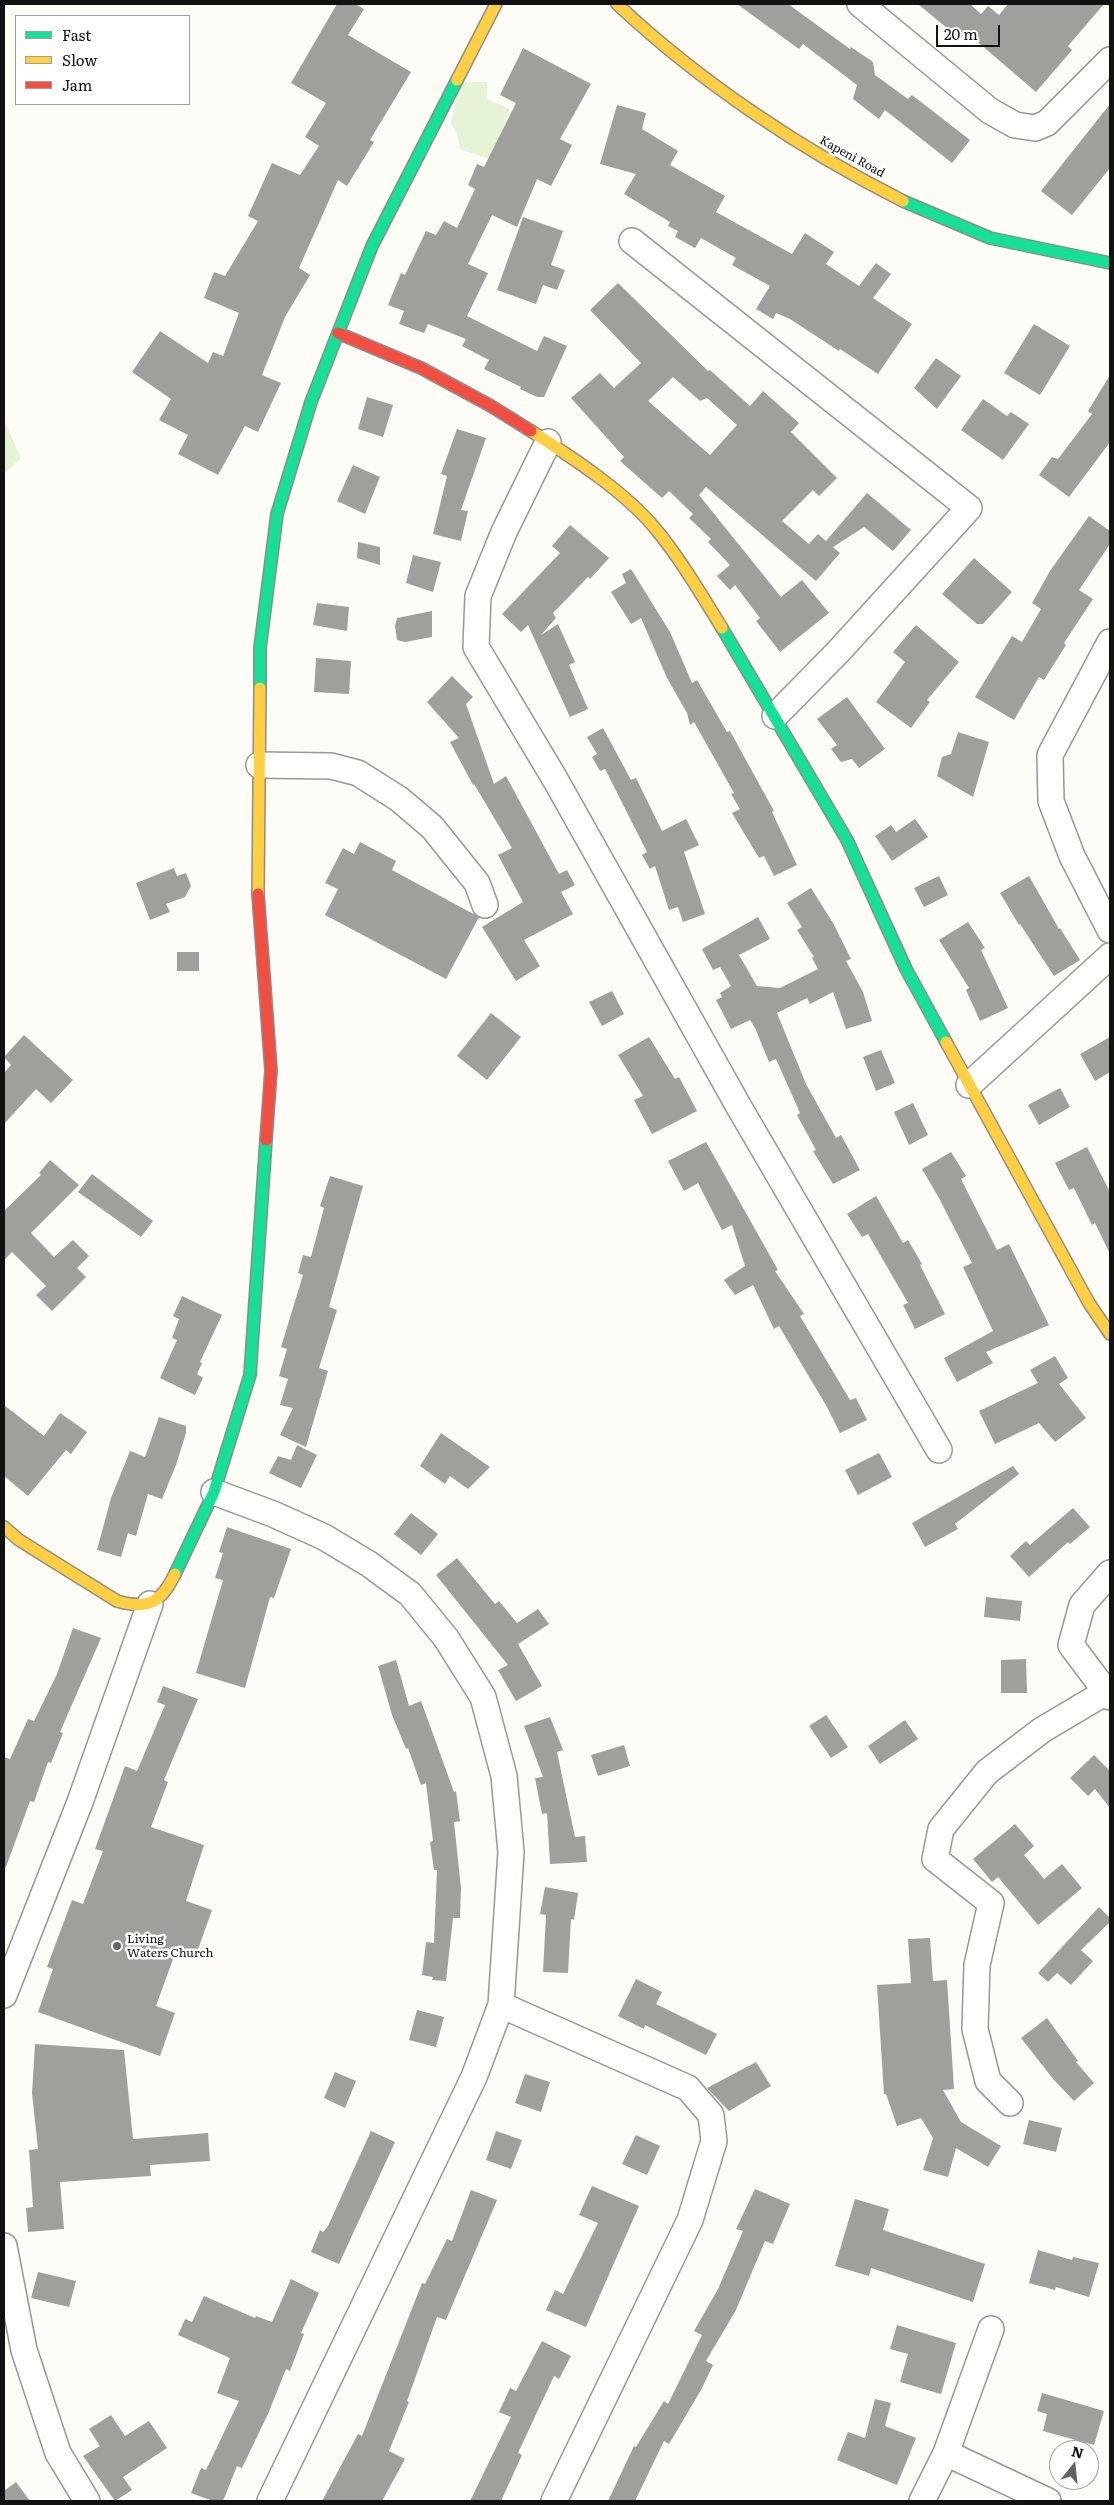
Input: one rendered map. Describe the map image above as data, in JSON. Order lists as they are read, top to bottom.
{
  "streets": {
    "street": ["Kapeni Road"]
  },
  "places": ["Living Waters Church"],
  "legend": ["Fast", "Slow", "Jam"],
  "scale_bar": "20 m",
  "north": "top"
}
